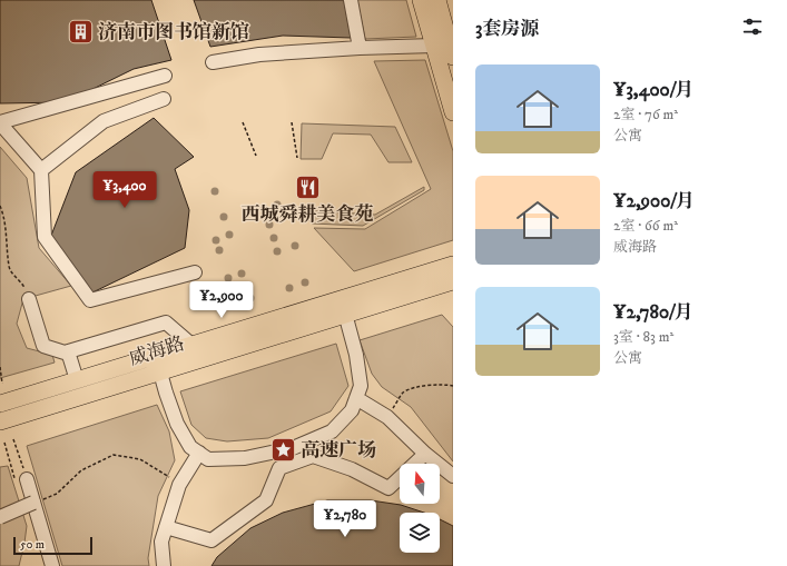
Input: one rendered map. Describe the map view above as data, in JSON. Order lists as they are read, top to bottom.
{
  "streets": {
    "main road": ["威海路"]
  },
  "places": {
    "building": ["济南市图书馆新馆"],
    "restaurant": ["西城舜耕美食苑"],
    "place": ["高速广场"]
  },
  "scale_bar": "50 m",
  "north": "top",
  "page": {
    "heading": "3套房源",
    "list": [
      {
        "name": "¥3,400/月",
        "note": "2室 · 76 m² · 公寓"
      },
      {
        "name": "¥2,900/月",
        "note": "2室 · 66 m² · 威海路"
      },
      {
        "name": "¥2,780/月",
        "note": "3室 · 83 m² · 公寓"
      }
    ],
    "price": ["¥3,400", "¥2,900", "¥2,780"],
    "scale": "50 m"
  }
}
